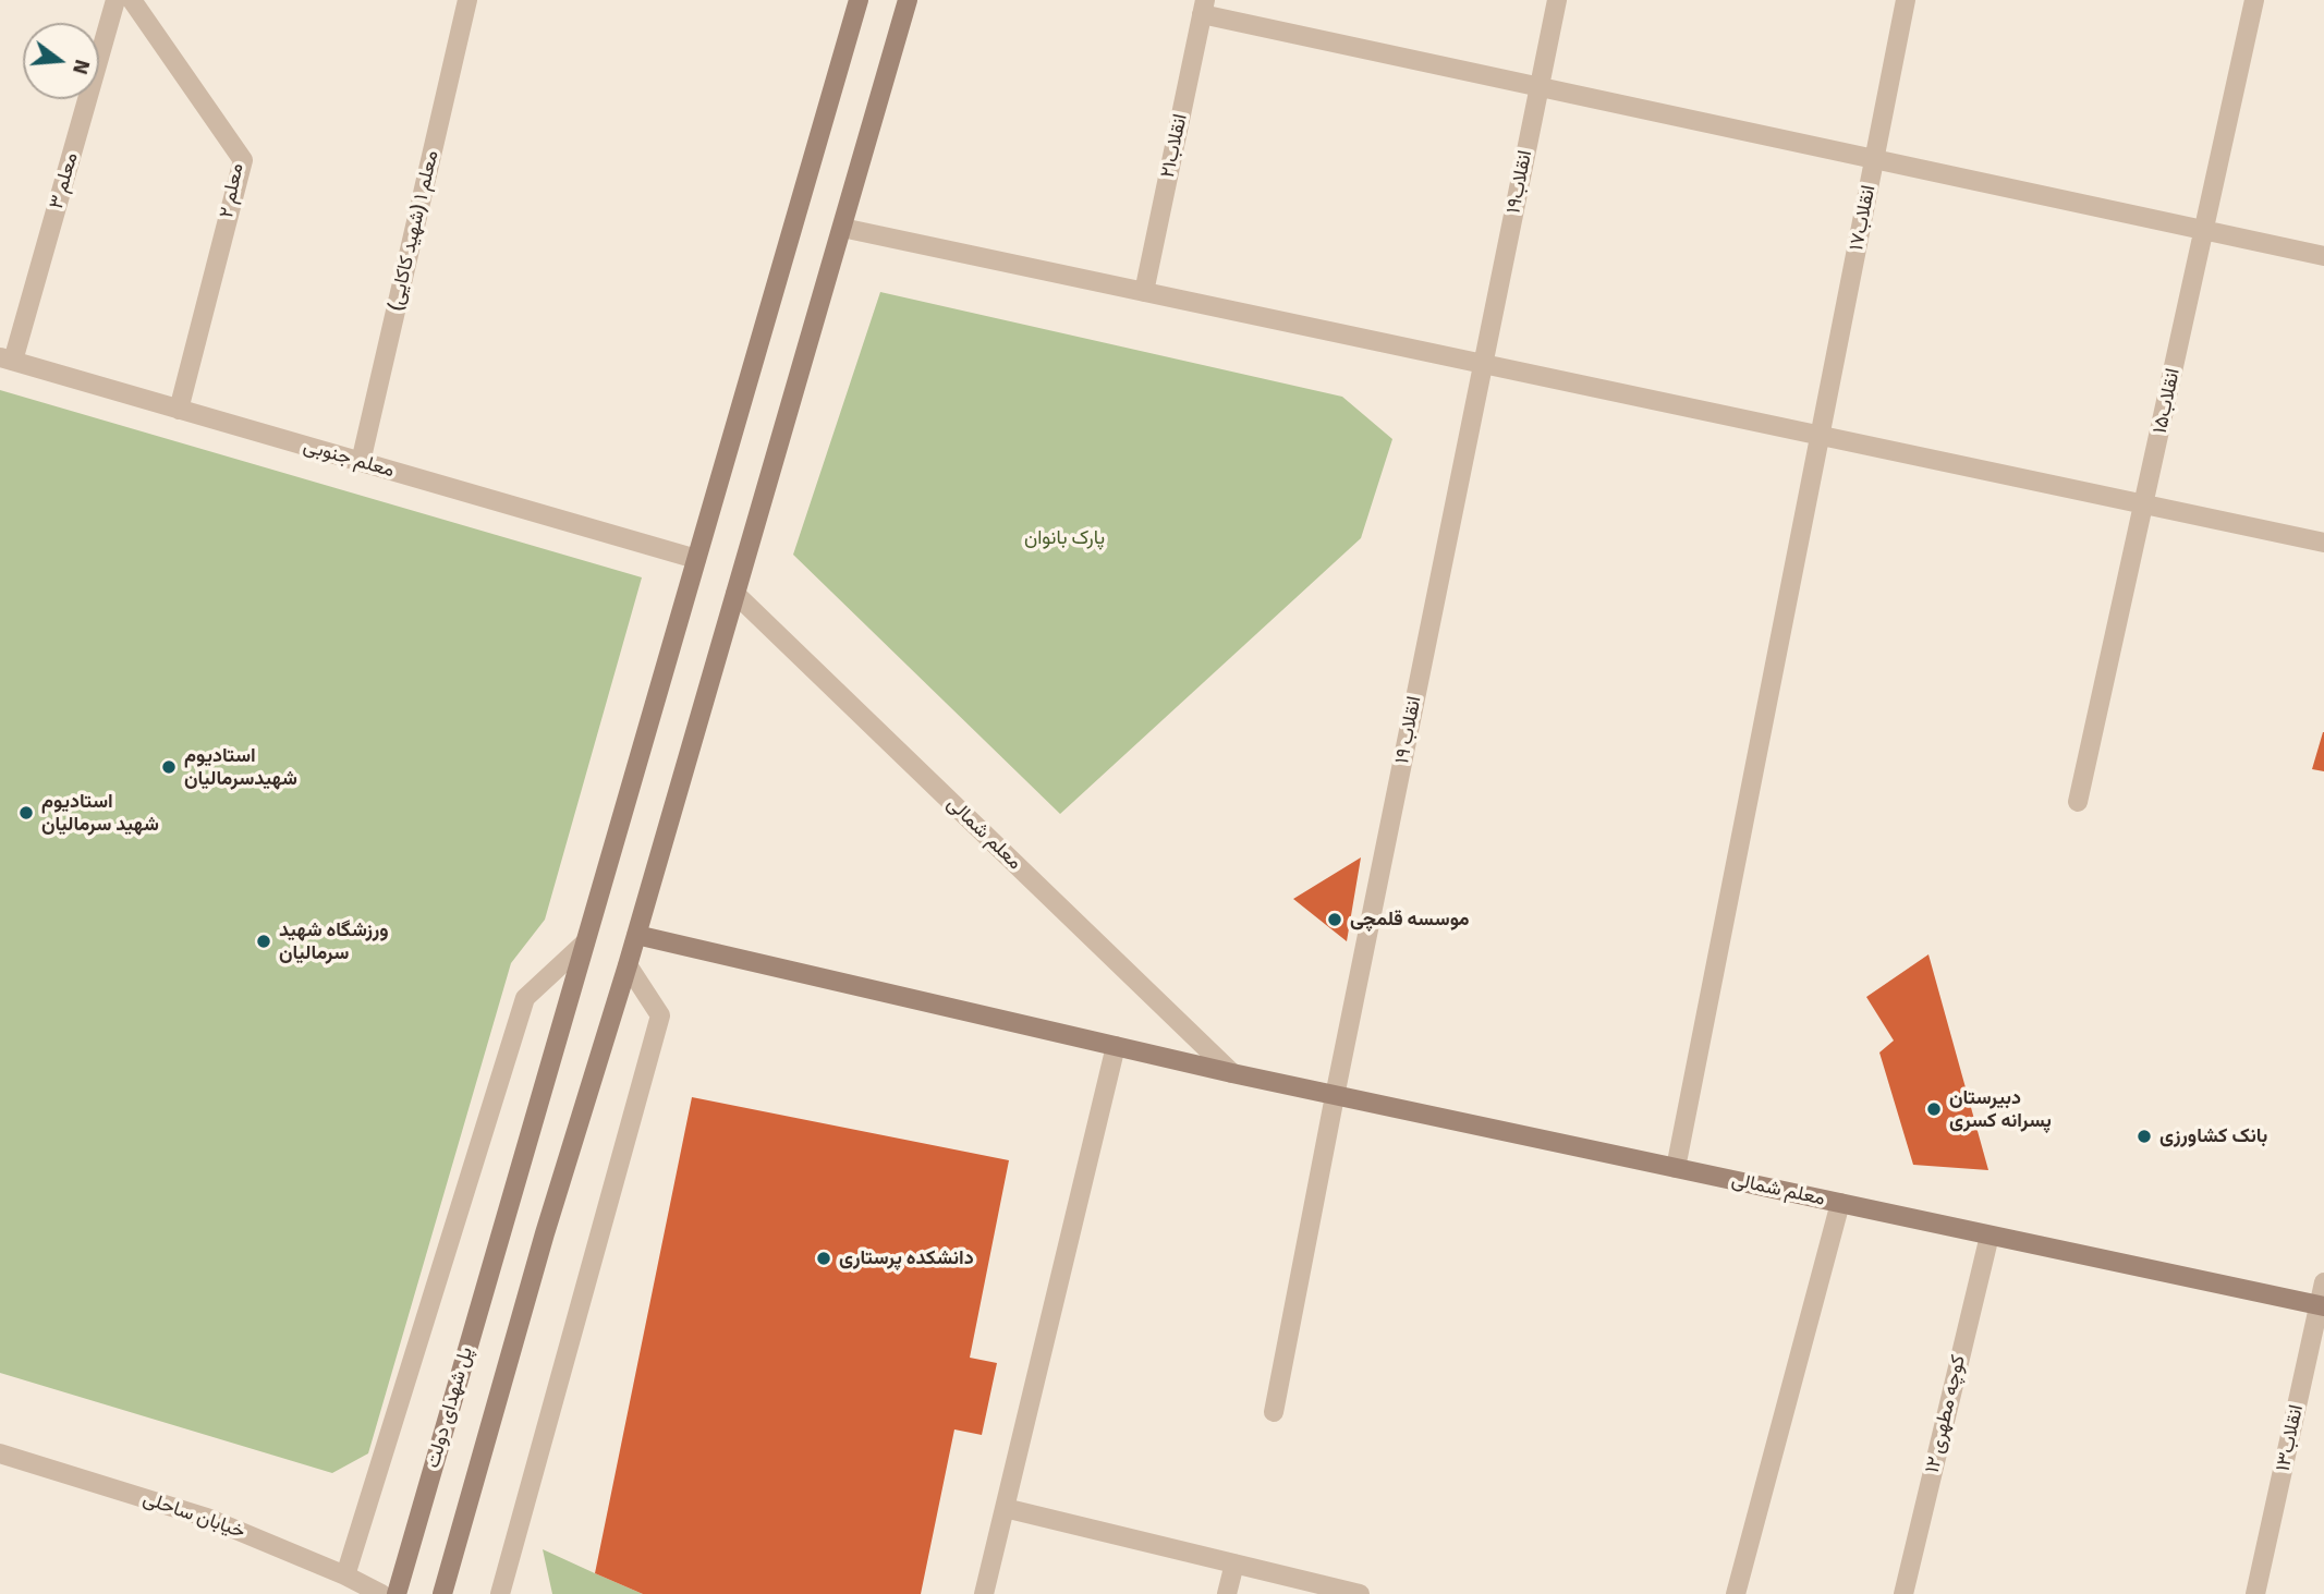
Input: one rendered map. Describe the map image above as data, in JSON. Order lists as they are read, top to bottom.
{
  "streets": {
    "main road": ["معلم شمالی", "پل شهدای دولت"],
    "street": [
      "انقلاب۲۱",
      "معلم ۳",
      "انقلاب۱۹",
      "معلم ۲",
      "انقلاب۱۷",
      "معلم ۱ (شهید کاکایی)",
      "انقلاب۱۵",
      "معلم جنوبی",
      "انقلاب ۱۹",
      "کوچه مطهری ۱۲",
      "انقلاب۱۳",
      "خیابان ساحلی"
    ]
  },
  "crossings": [
    ["معلم ۳", "معلم جنوبی"],
    ["انقلاب۱۹", "انقلاب ۱۹"],
    ["معلم ۲", "معلم جنوبی"],
    ["انقلاب۱۷", "معلم شمالی"],
    ["معلم ۱ (شهید کاکایی)", "معلم جنوبی"],
    ["معلم جنوبی", "پل شهدای دولت"],
    ["انقلاب ۱۹", "معلم شمالی"],
    ["معلم شمالی", "کوچه مطهری ۱۲"],
    ["معلم شمالی", "انقلاب۱۳"]
  ],
  "parks": ["پارک بانوان"],
  "places": [
    "استادیوم شهیدسرمالیان",
    "استادیوم شهید سرمالیان",
    "موسسه قلمچی",
    "ورزشگاه شهید سرمالیان",
    "دبیرستان پسرانه کسری",
    "بانک کشاورزی",
    "دانشکده پرستاری"
  ],
  "north": "right"
}
